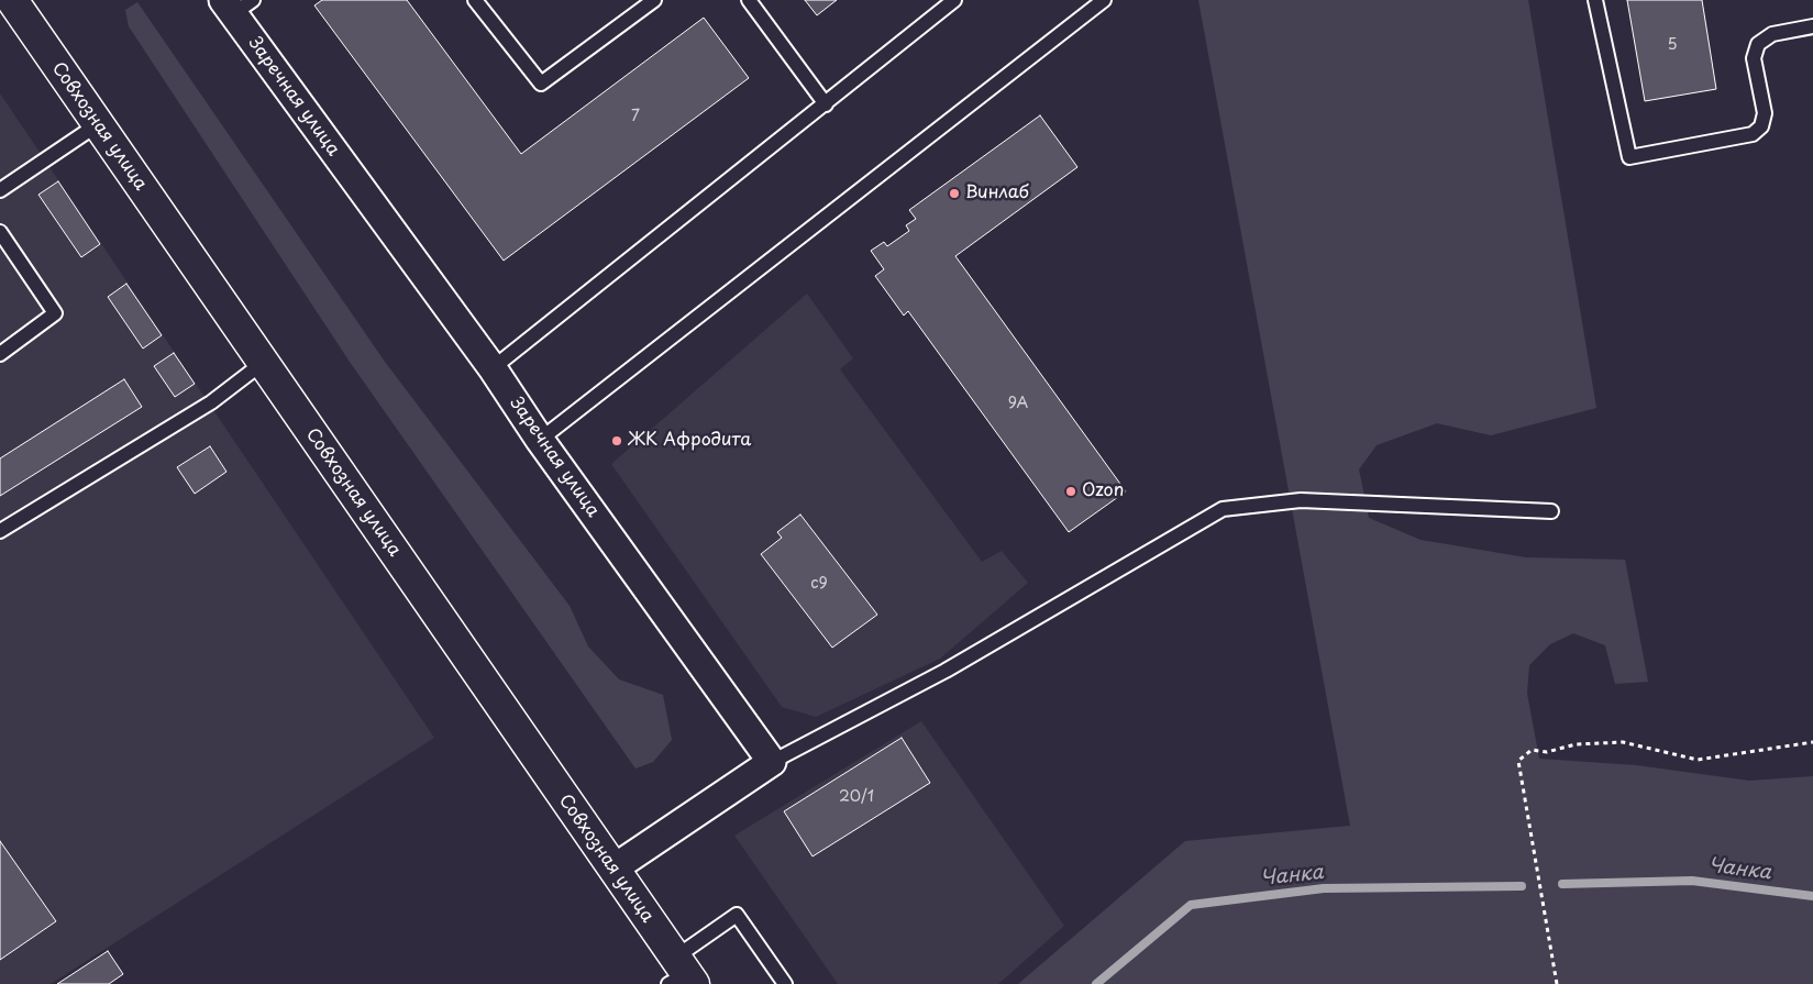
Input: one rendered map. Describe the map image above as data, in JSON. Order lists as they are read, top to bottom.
{
  "streets": {
    "main road": ["Совхозная улица"],
    "street": ["Заречная улица"]
  },
  "water": ["Чанка"],
  "places": ["Винлаб", "ЖК Афродита", "Ozon"],
  "house_numbers": [
    "5",
    "7",
    "9А",
    "с9",
    "20/1"
  ]
}
